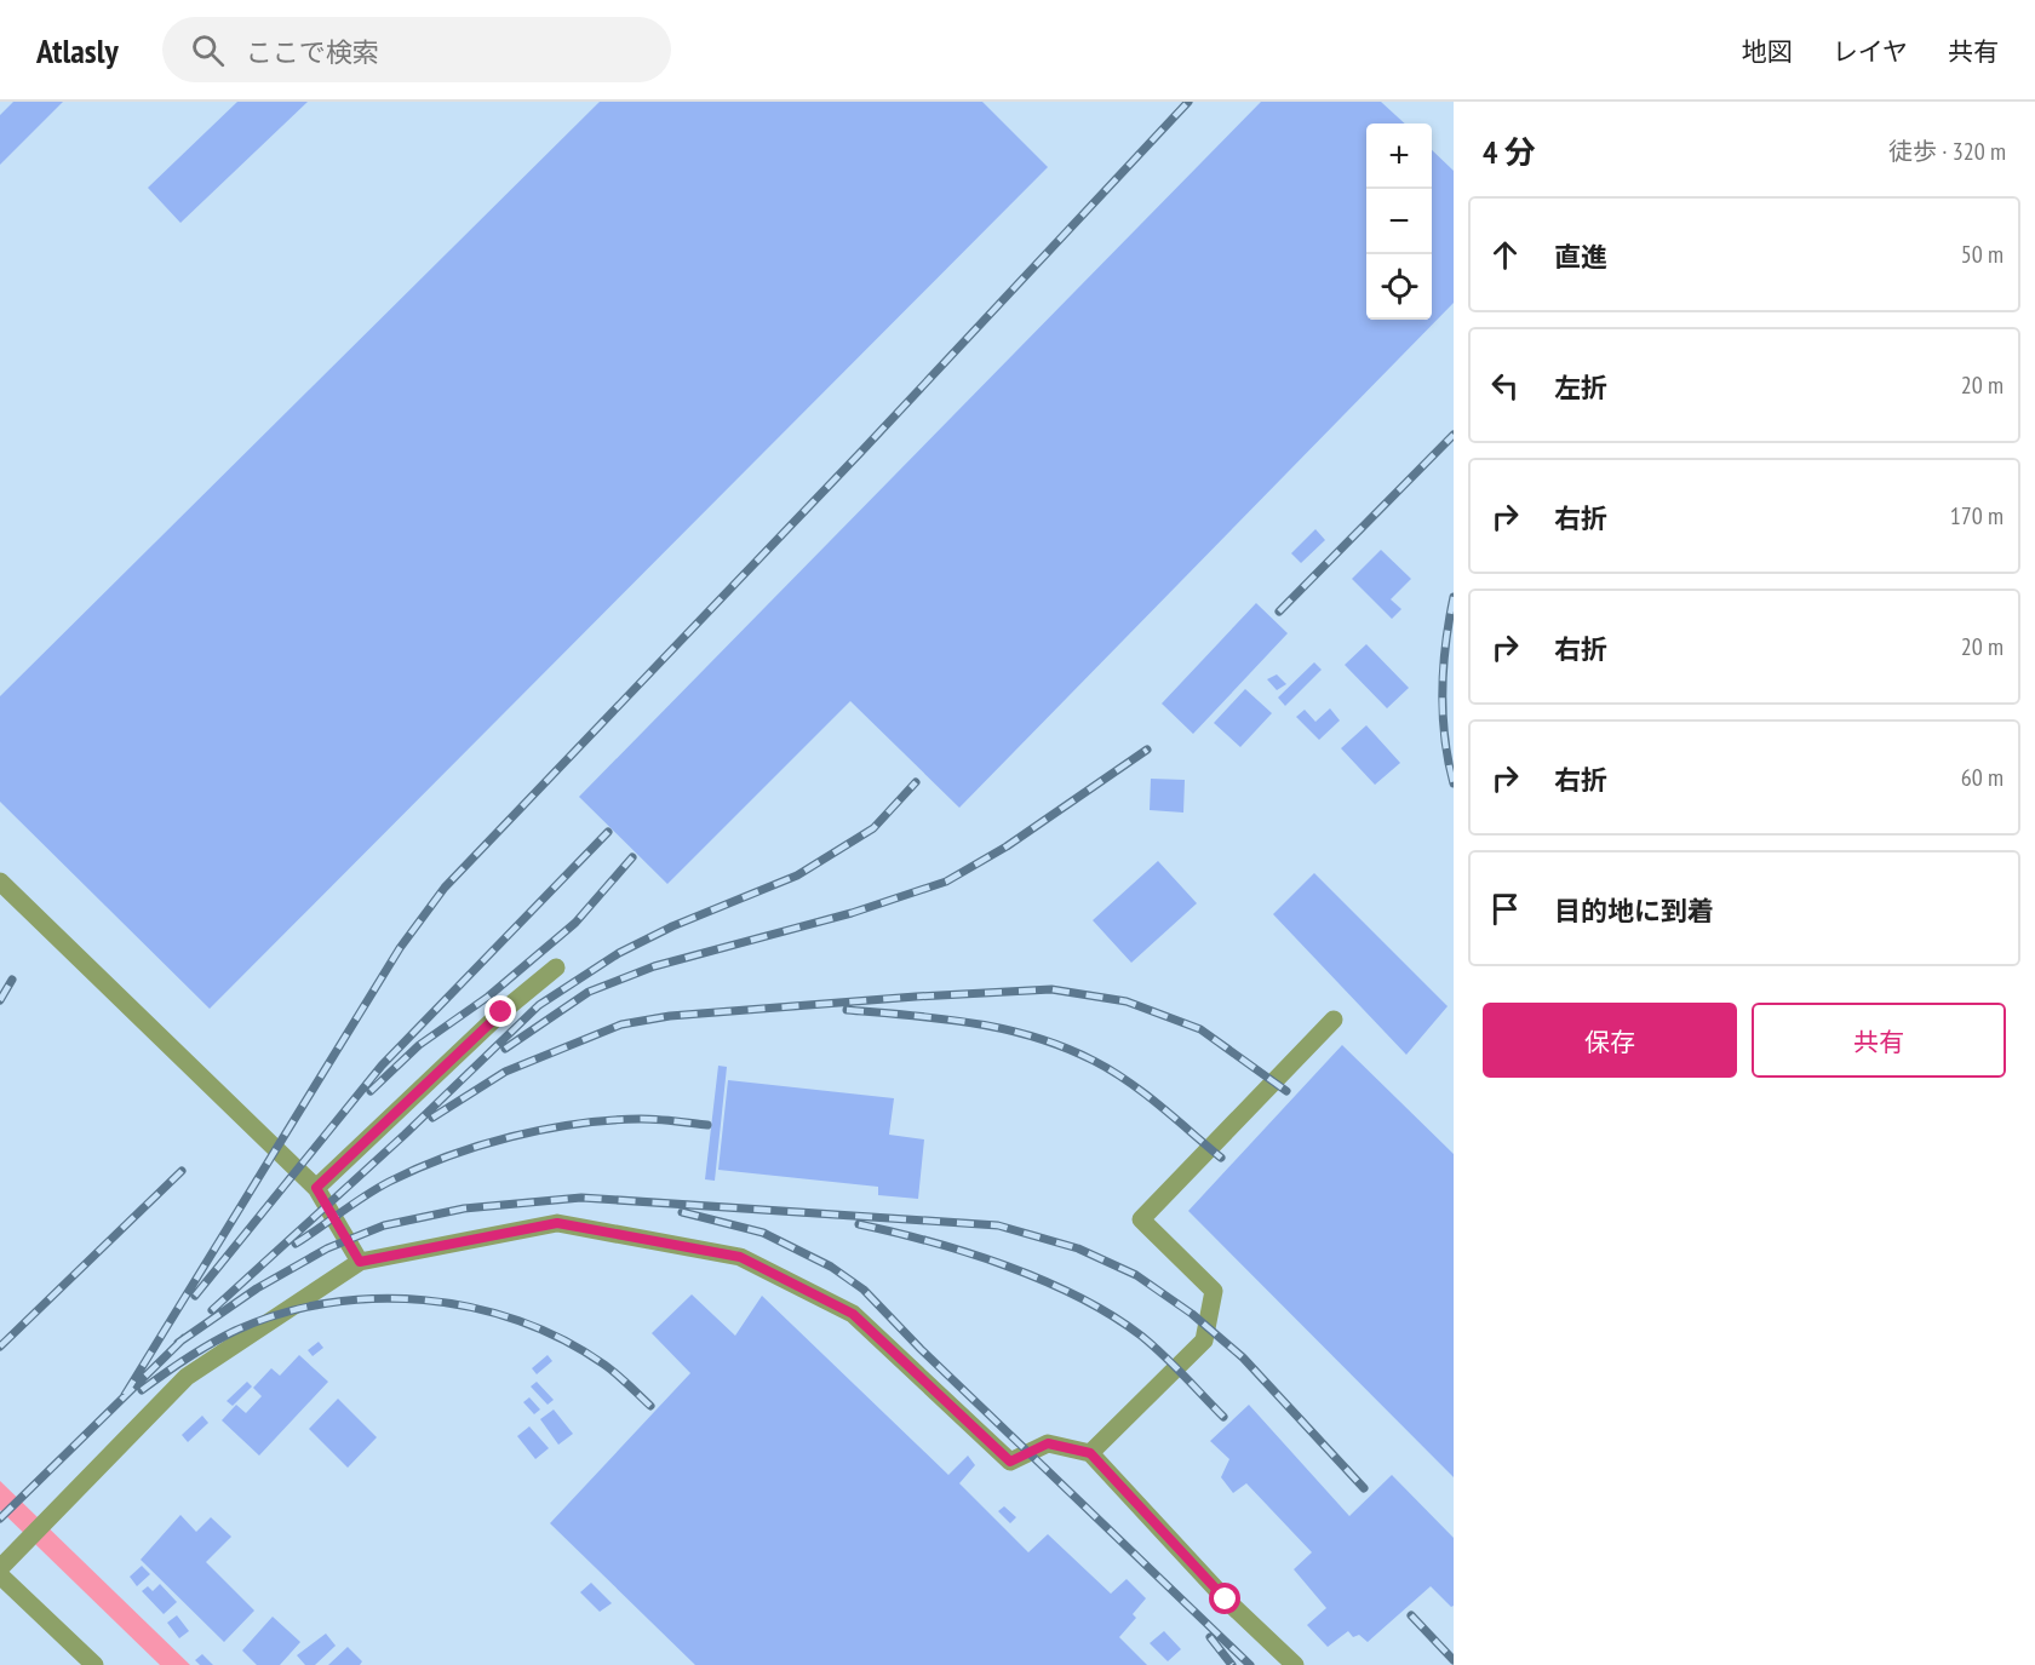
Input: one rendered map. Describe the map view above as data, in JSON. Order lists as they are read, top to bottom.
{
  "page": {
    "header": "Atlasly",
    "search": "ここで検索",
    "nav": ["地図", "レイヤ", "共有"],
    "heading": ["4 分", "徒歩 · 320 m"],
    "map_buttons": ["+", "−"],
    "list": [
      ["直進", "50 m"],
      ["左折", "20 m"],
      ["右折", "170 m"],
      ["右折", "20 m"],
      ["右折", "60 m"],
      "目的地に到着"
    ],
    "buttons": ["保存", "共有"]
  }
}
